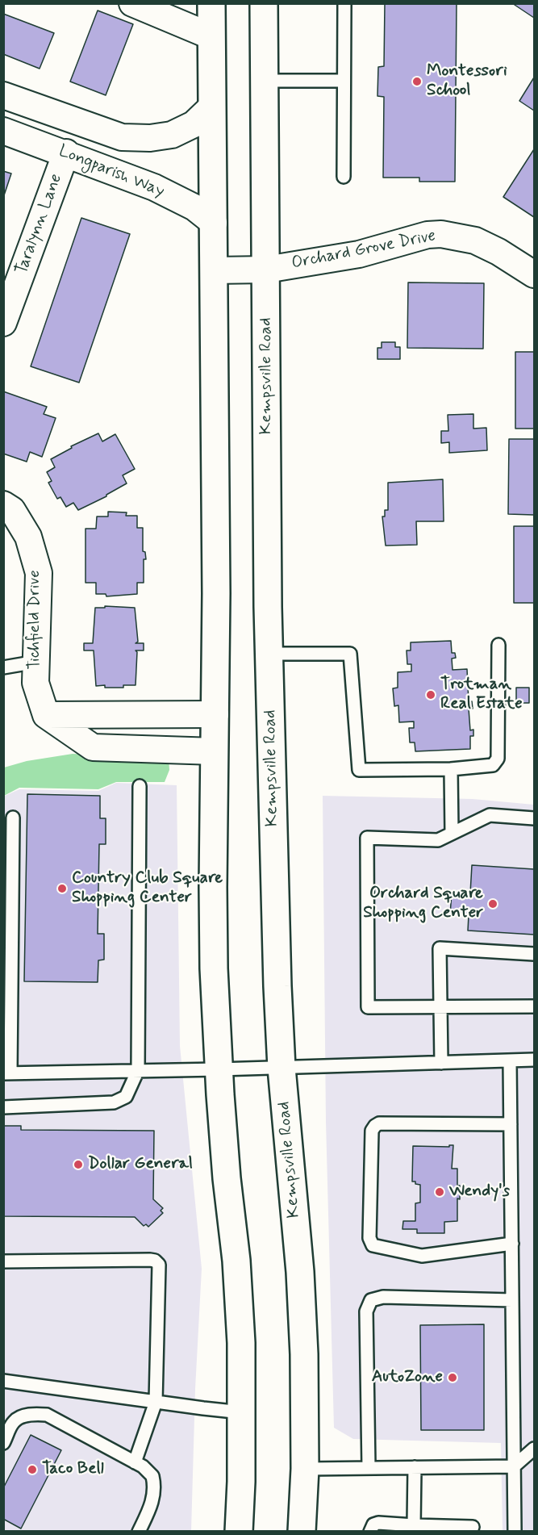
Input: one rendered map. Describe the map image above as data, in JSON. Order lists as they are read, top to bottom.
{
  "streets": {
    "main road": ["Kempsville Road"],
    "street": [
      "Longparish Way",
      "Taralynn Lane",
      "Orchard Grove Drive",
      "Tichfield Drive"
    ]
  },
  "crossings": [
    ["Longparish Way", "Taralynn Lane"],
    ["Orchard Grove Drive", "Kempsville Road"]
  ],
  "places": [
    "Montessori School",
    "Trotman Real Estate",
    "Country Club Square Shopping Center",
    "Orchard Square Shopping Center",
    "Dollar General",
    "Wendy's",
    "AutoZone",
    "Taco Bell"
  ]
}
